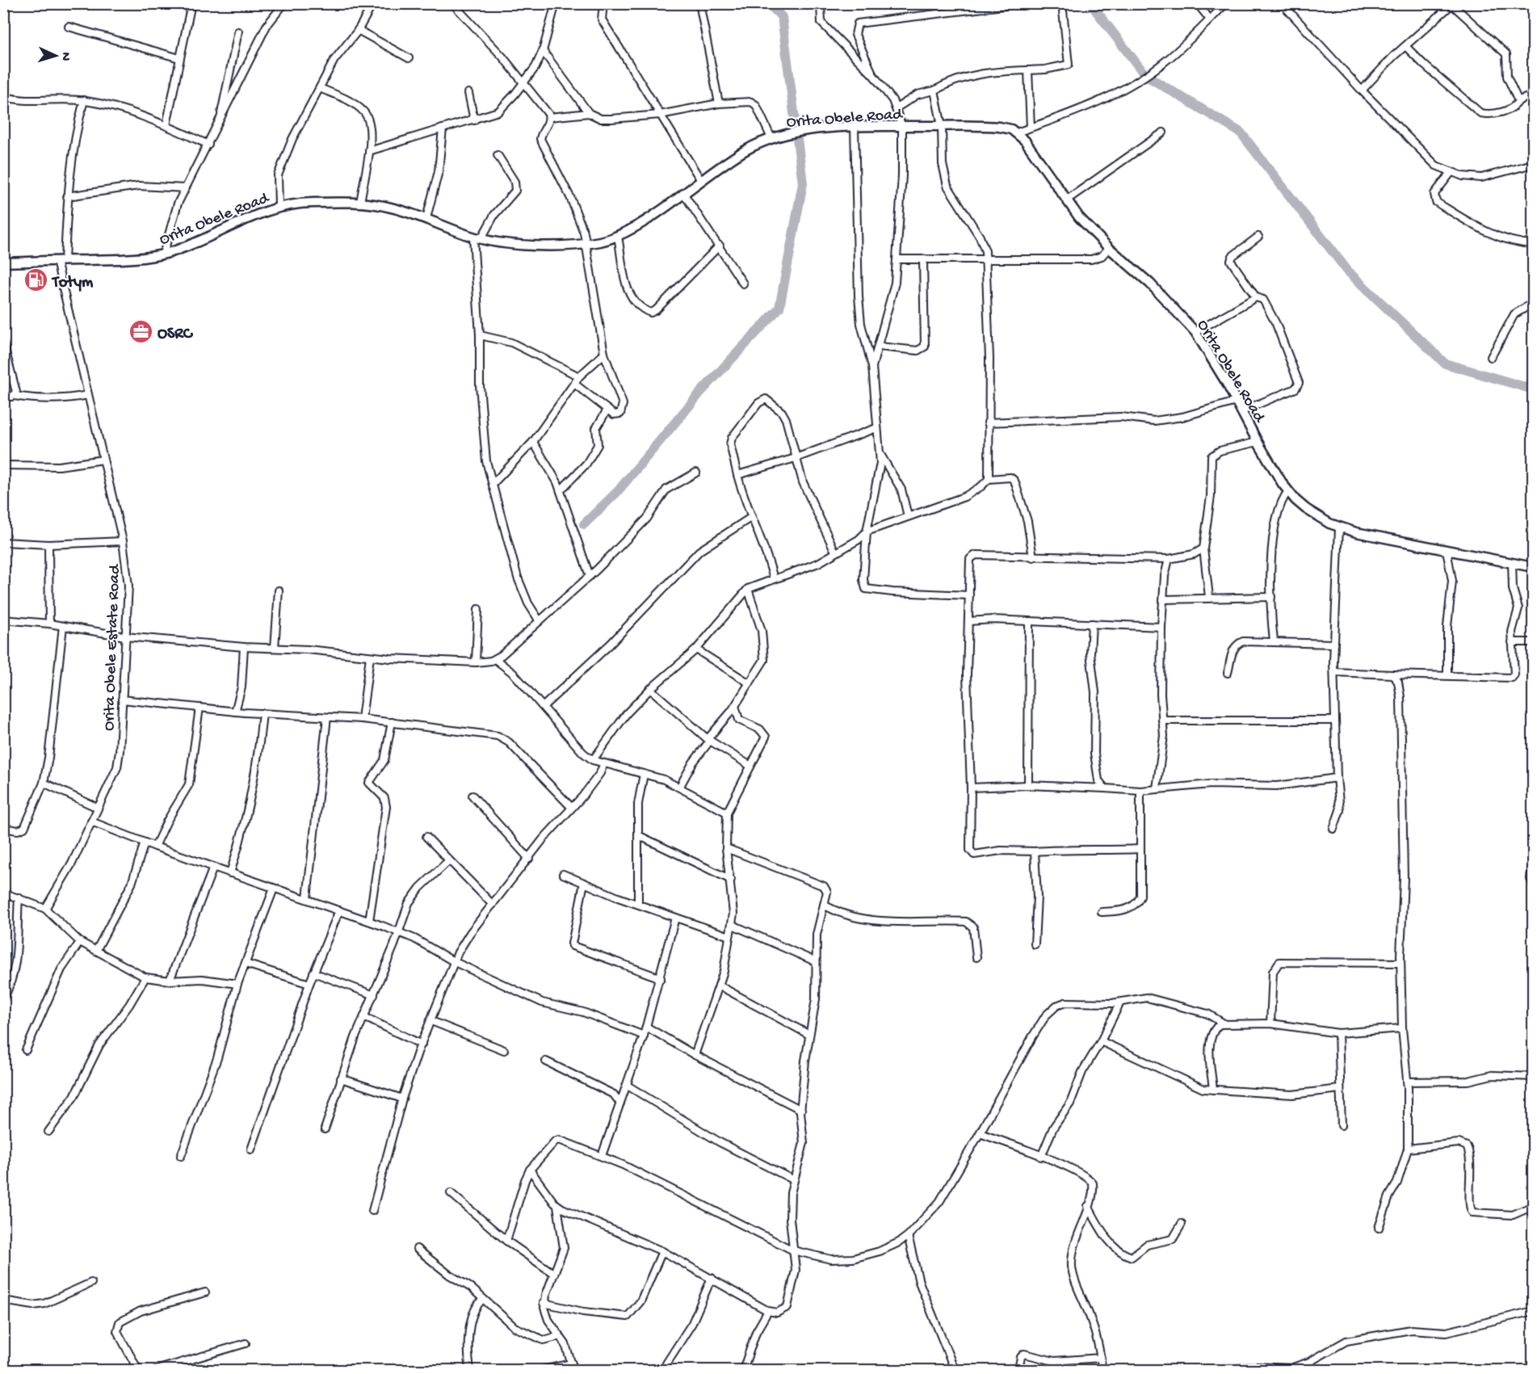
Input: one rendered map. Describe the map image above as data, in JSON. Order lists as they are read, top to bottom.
{
  "streets": {
    "main road": ["Orita Obele Road"],
    "street": ["Orita Obele Estate Road"]
  },
  "crossings": [
    ["Orita Obele Road", "Orita Obele Estate Road"]
  ],
  "places": {
    "fuel station": ["Totym"],
    "office": ["OSRC"]
  },
  "north": "right"
}
